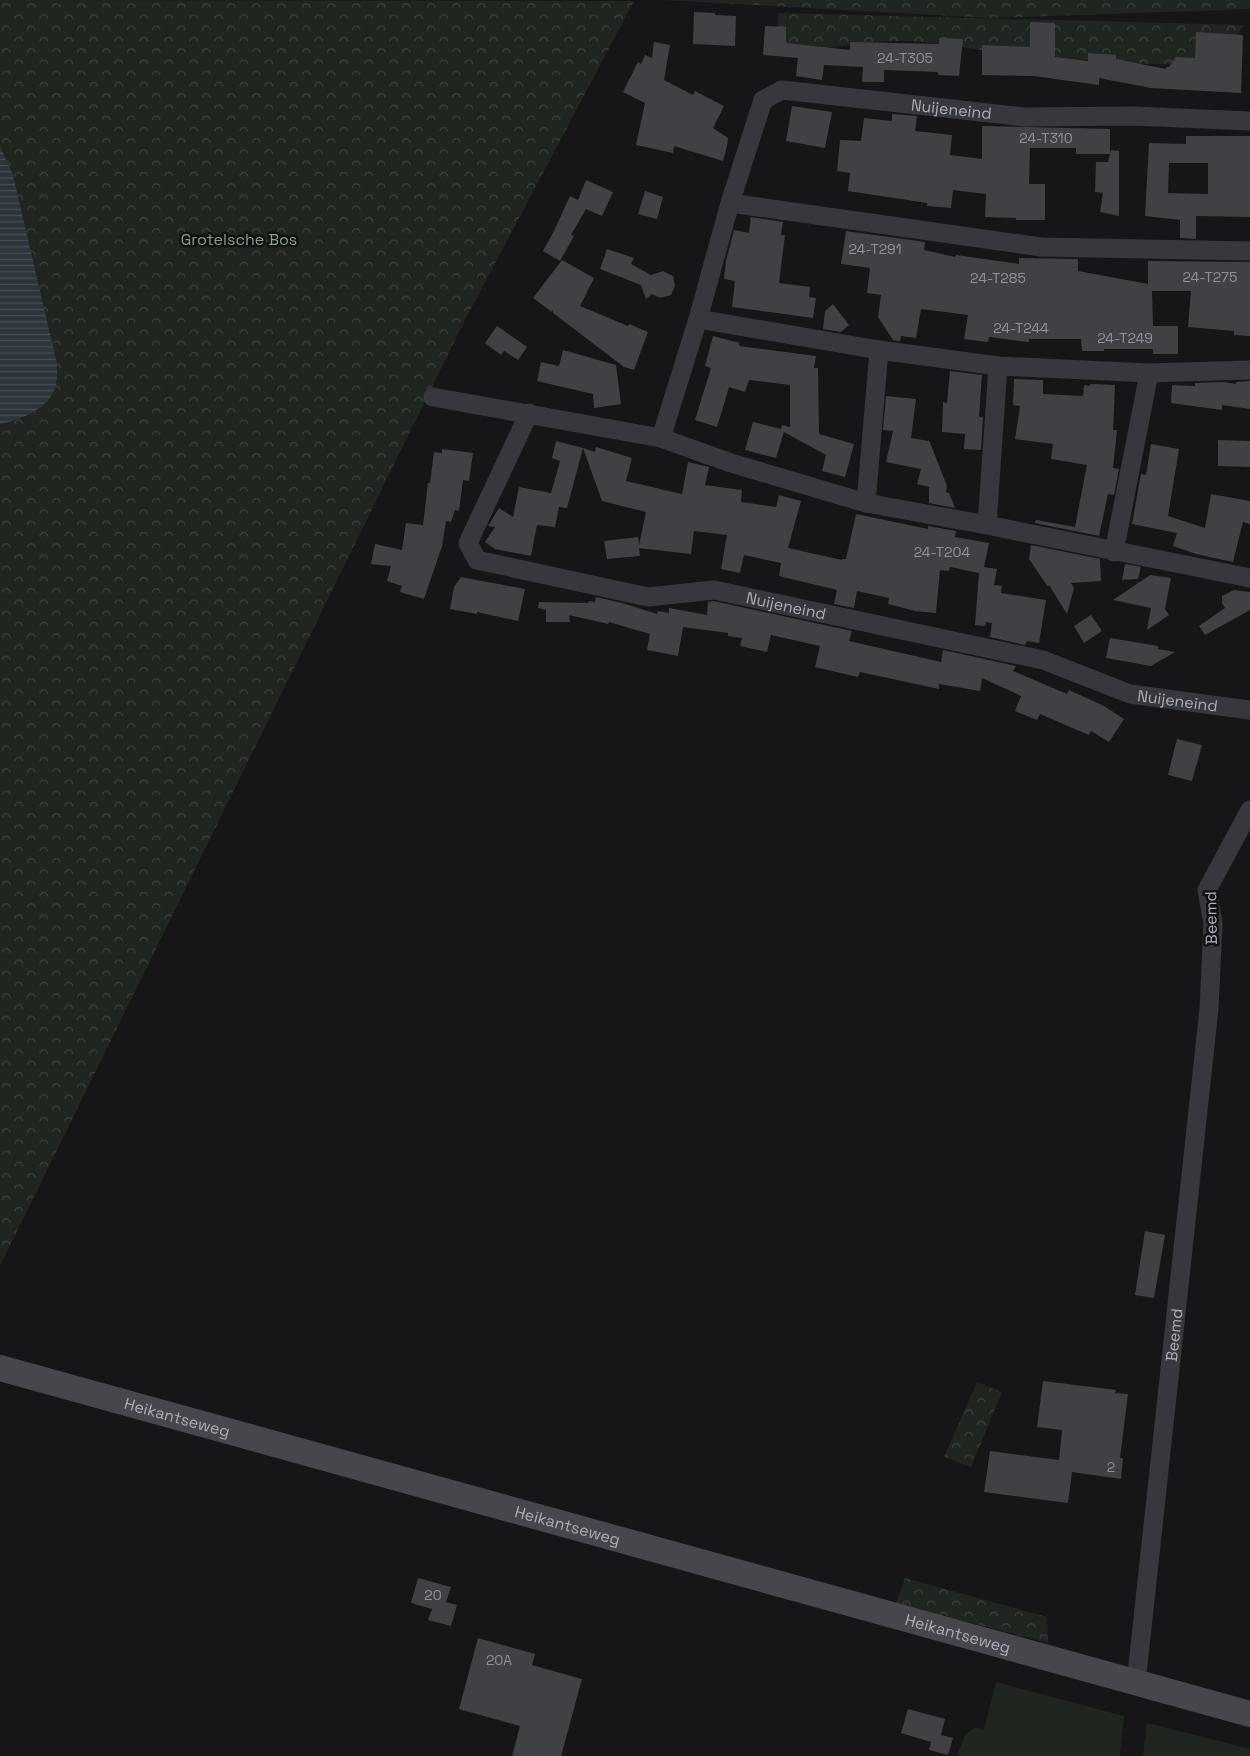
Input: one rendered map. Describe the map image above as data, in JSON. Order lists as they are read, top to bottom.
{
  "streets": {
    "street": ["Nuijeneind", "Beemd", "Heikantseweg"]
  },
  "crossings": [
    ["Beemd", "Heikantseweg"]
  ],
  "parks": ["Grotelsche Bos"],
  "house_numbers": [
    "24-T305",
    "24-T310",
    "24-T291",
    "24-T275",
    "24-T285",
    "24-T244",
    "24-T249",
    "24-T204",
    "2",
    "20",
    "20A"
  ]
}
